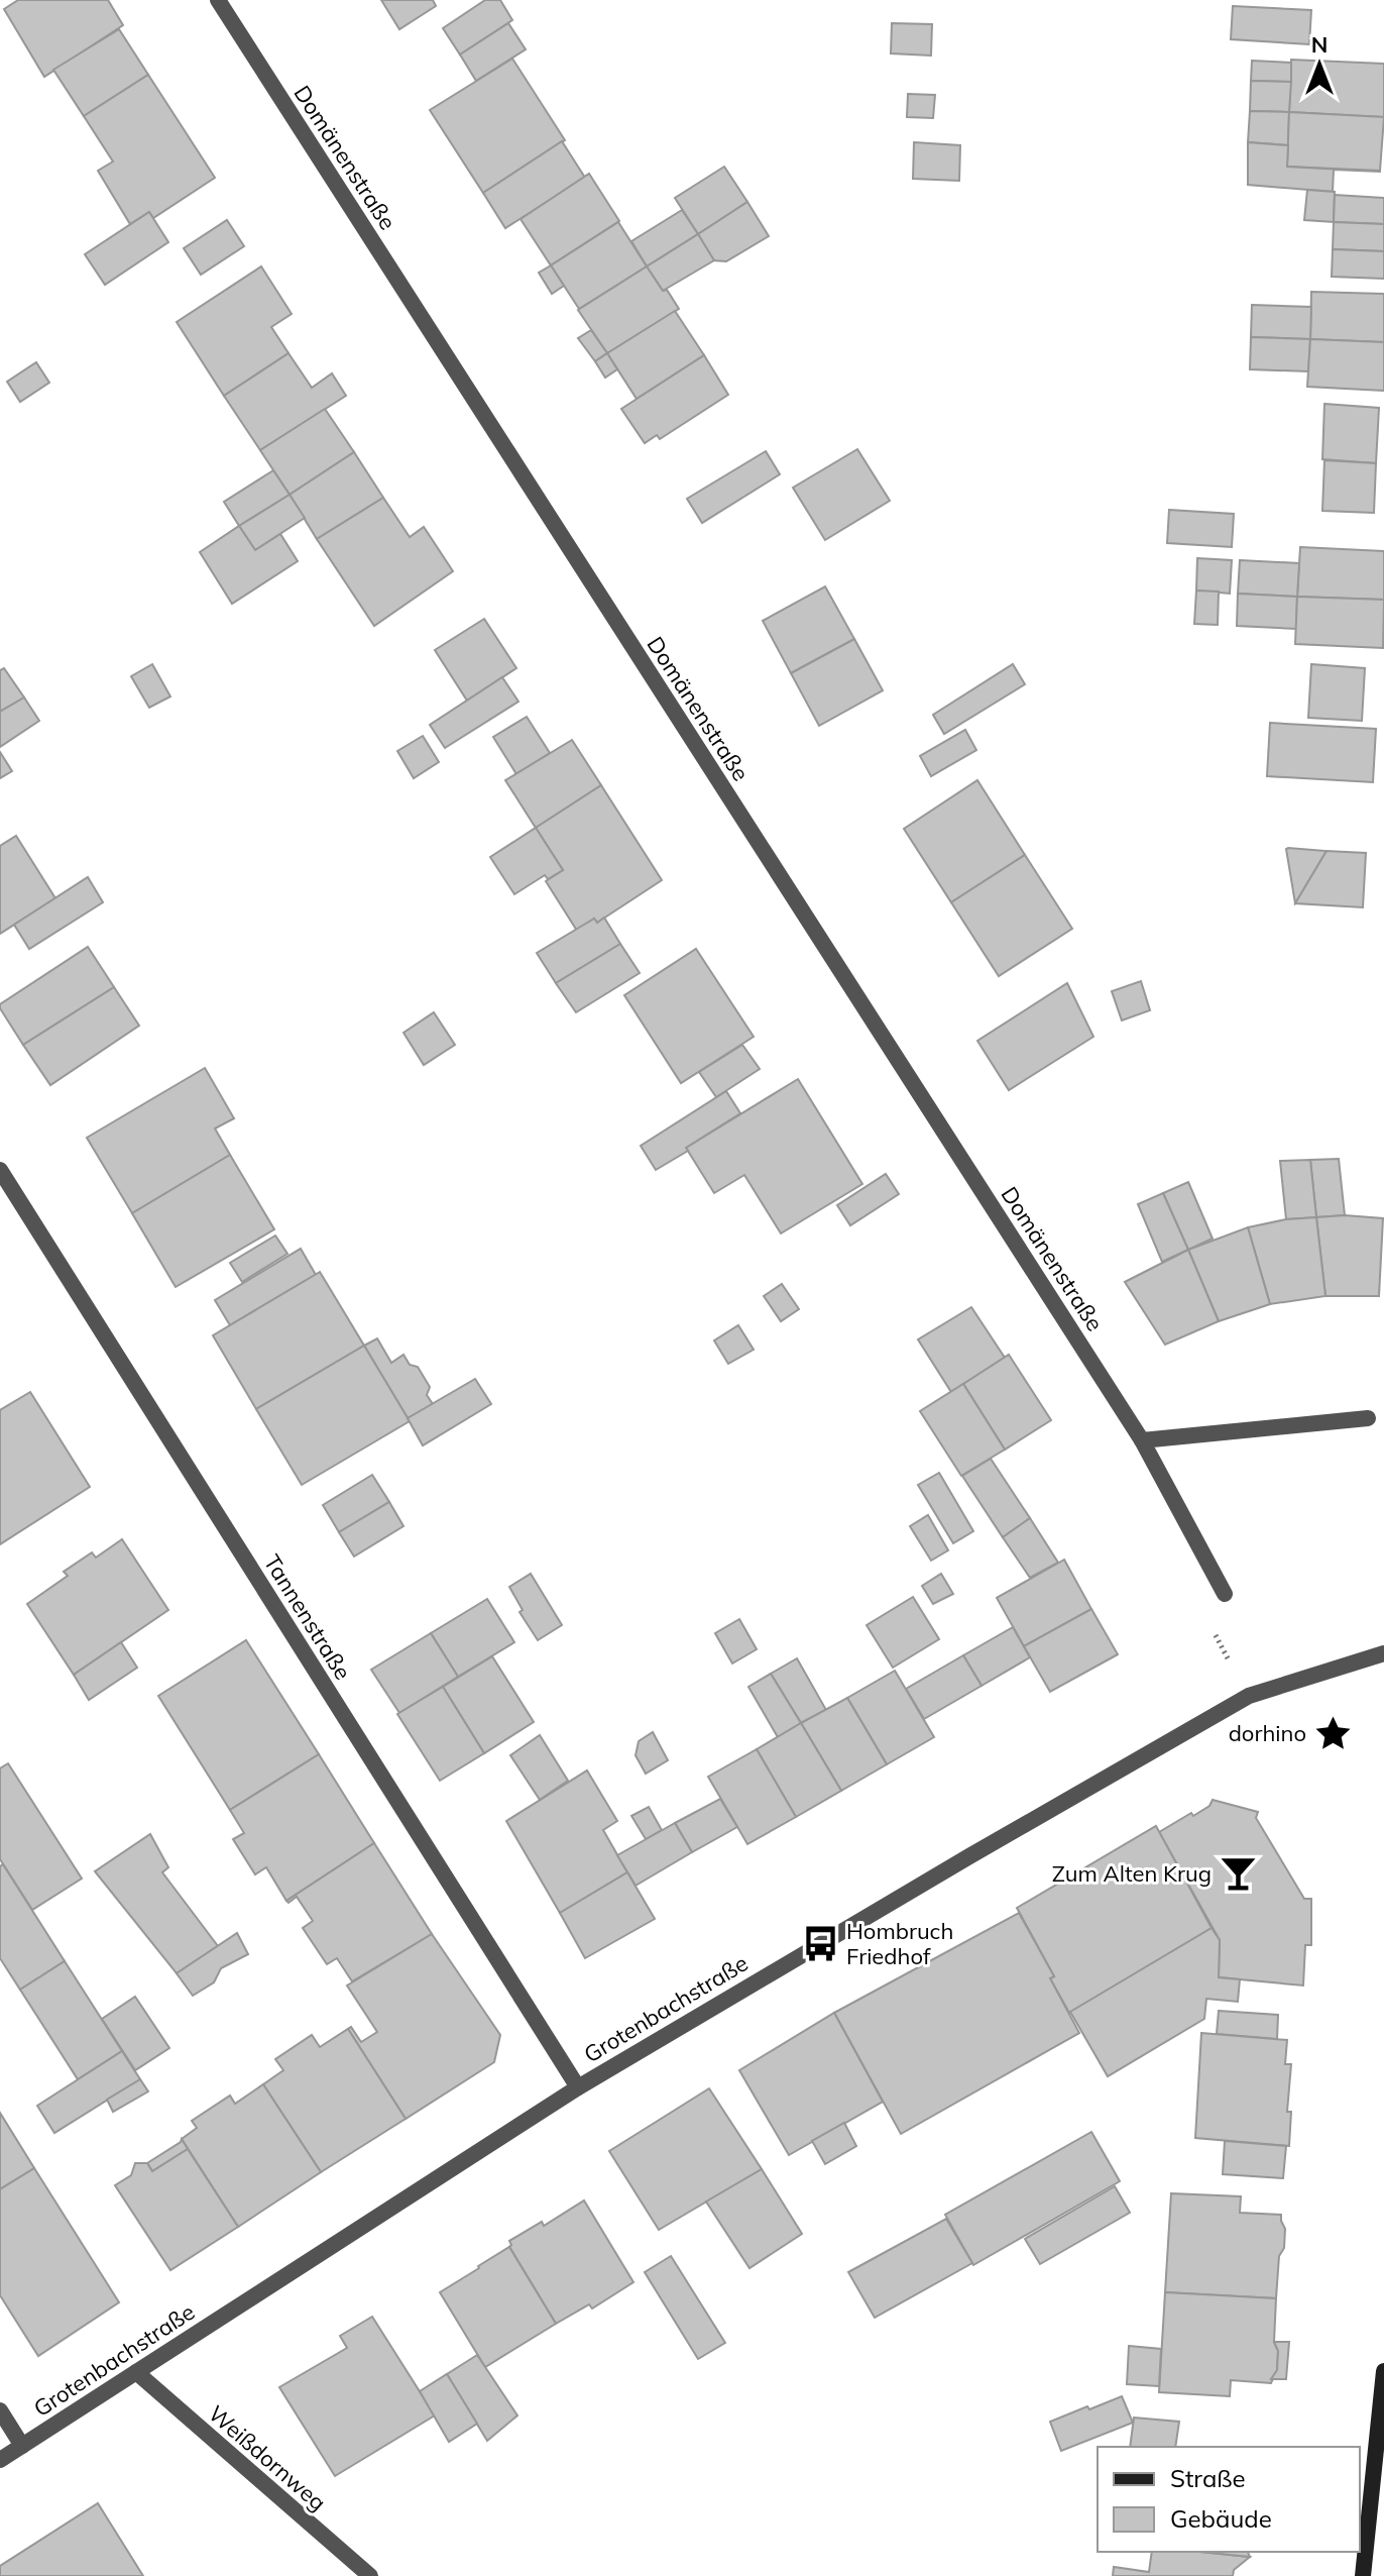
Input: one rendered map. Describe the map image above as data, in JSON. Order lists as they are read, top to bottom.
{
  "streets": {
    "street": [
      "Domänenstraße",
      "Tannenstraße",
      "Grotenbachstraße",
      "Weißdornweg"
    ]
  },
  "crossings": [
    ["Tannenstraße", "Grotenbachstraße"],
    ["Grotenbachstraße", "Weißdornweg"]
  ],
  "places": {
    "place": ["dorhino"],
    "bar": ["Zum Alten Krug"],
    "bus stop": ["Hombruch Friedhof"]
  },
  "legend": ["Straße", "Gebäude"],
  "north": "top"
}
